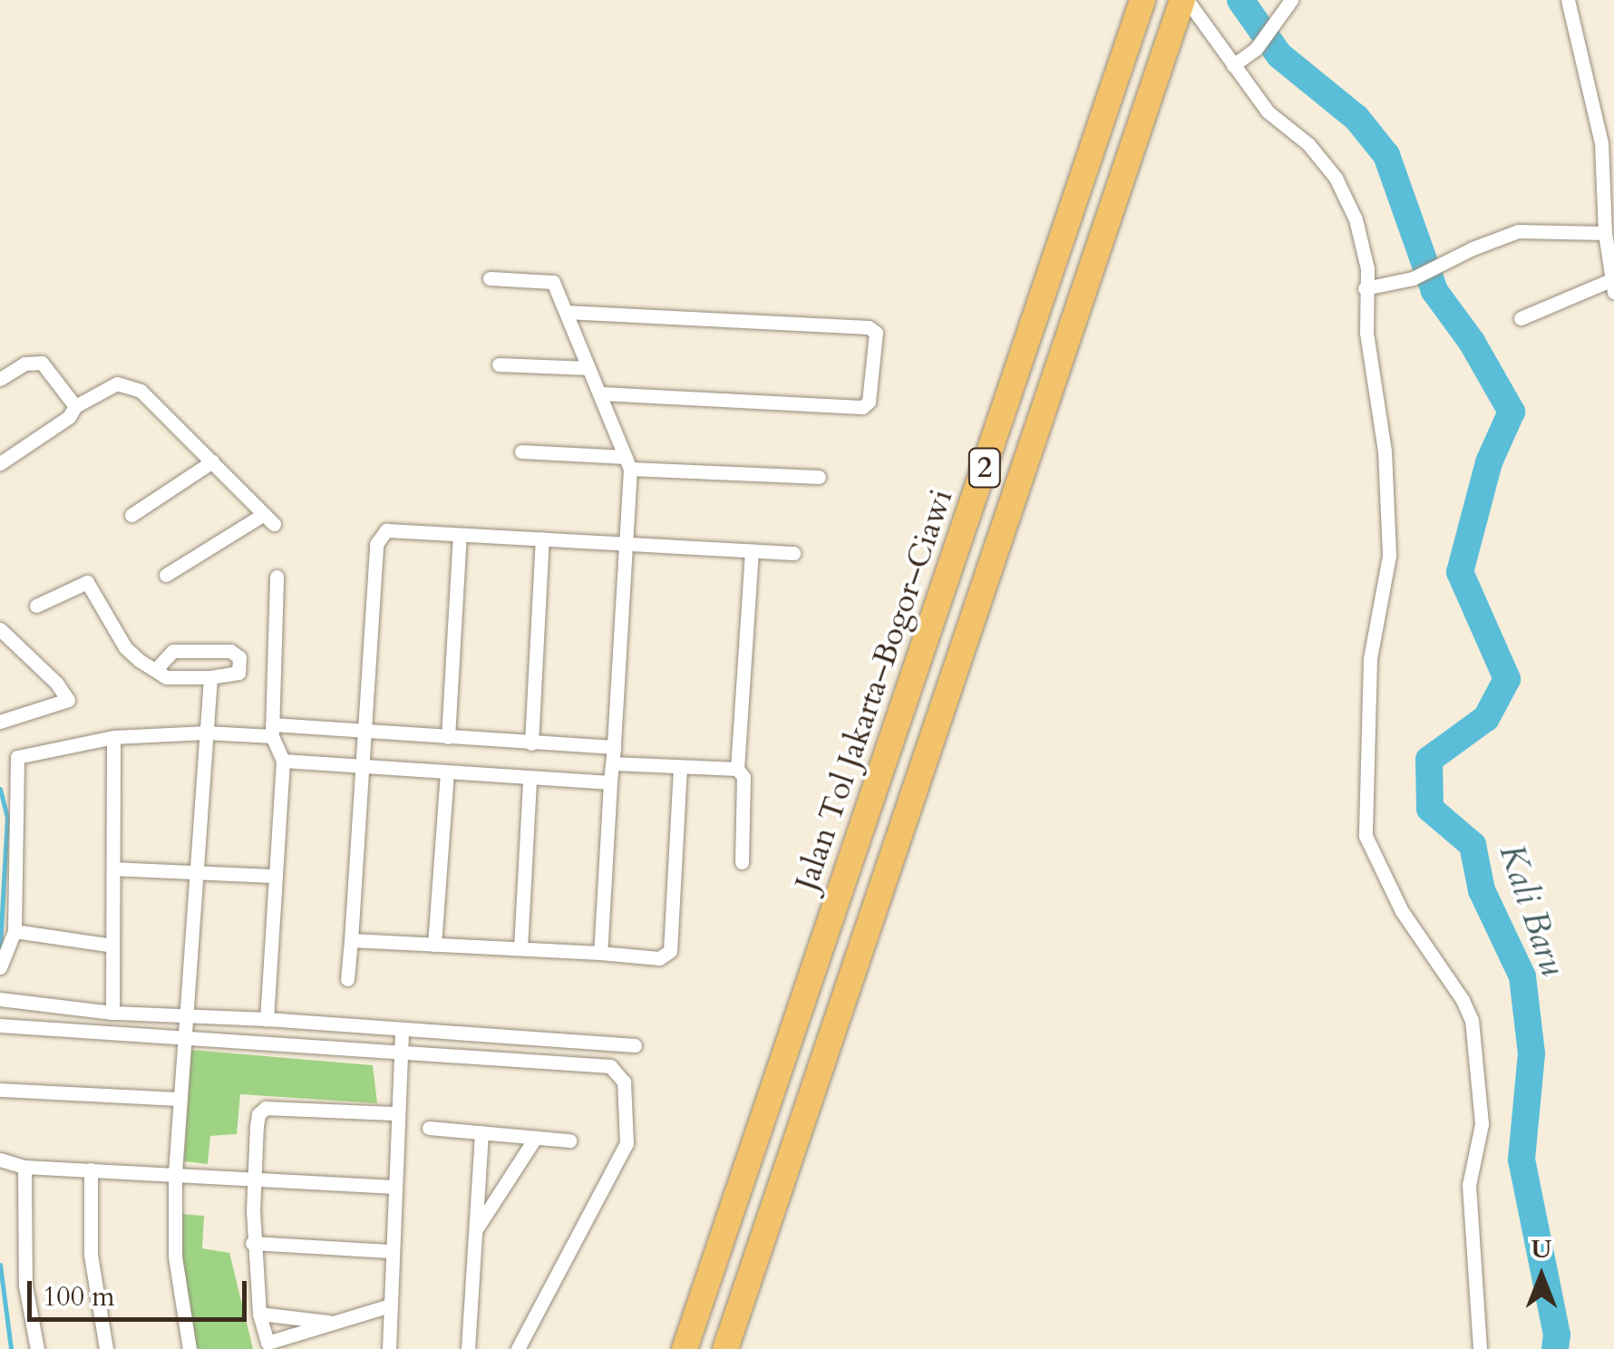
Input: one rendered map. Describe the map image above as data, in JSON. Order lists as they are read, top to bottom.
{
  "streets": {
    "highway": ["2", "Jalan Tol Jakarta–Bogor–Ciawi"]
  },
  "water": ["Kali Baru"],
  "scale_bar": "100 m",
  "north": "top"
}
